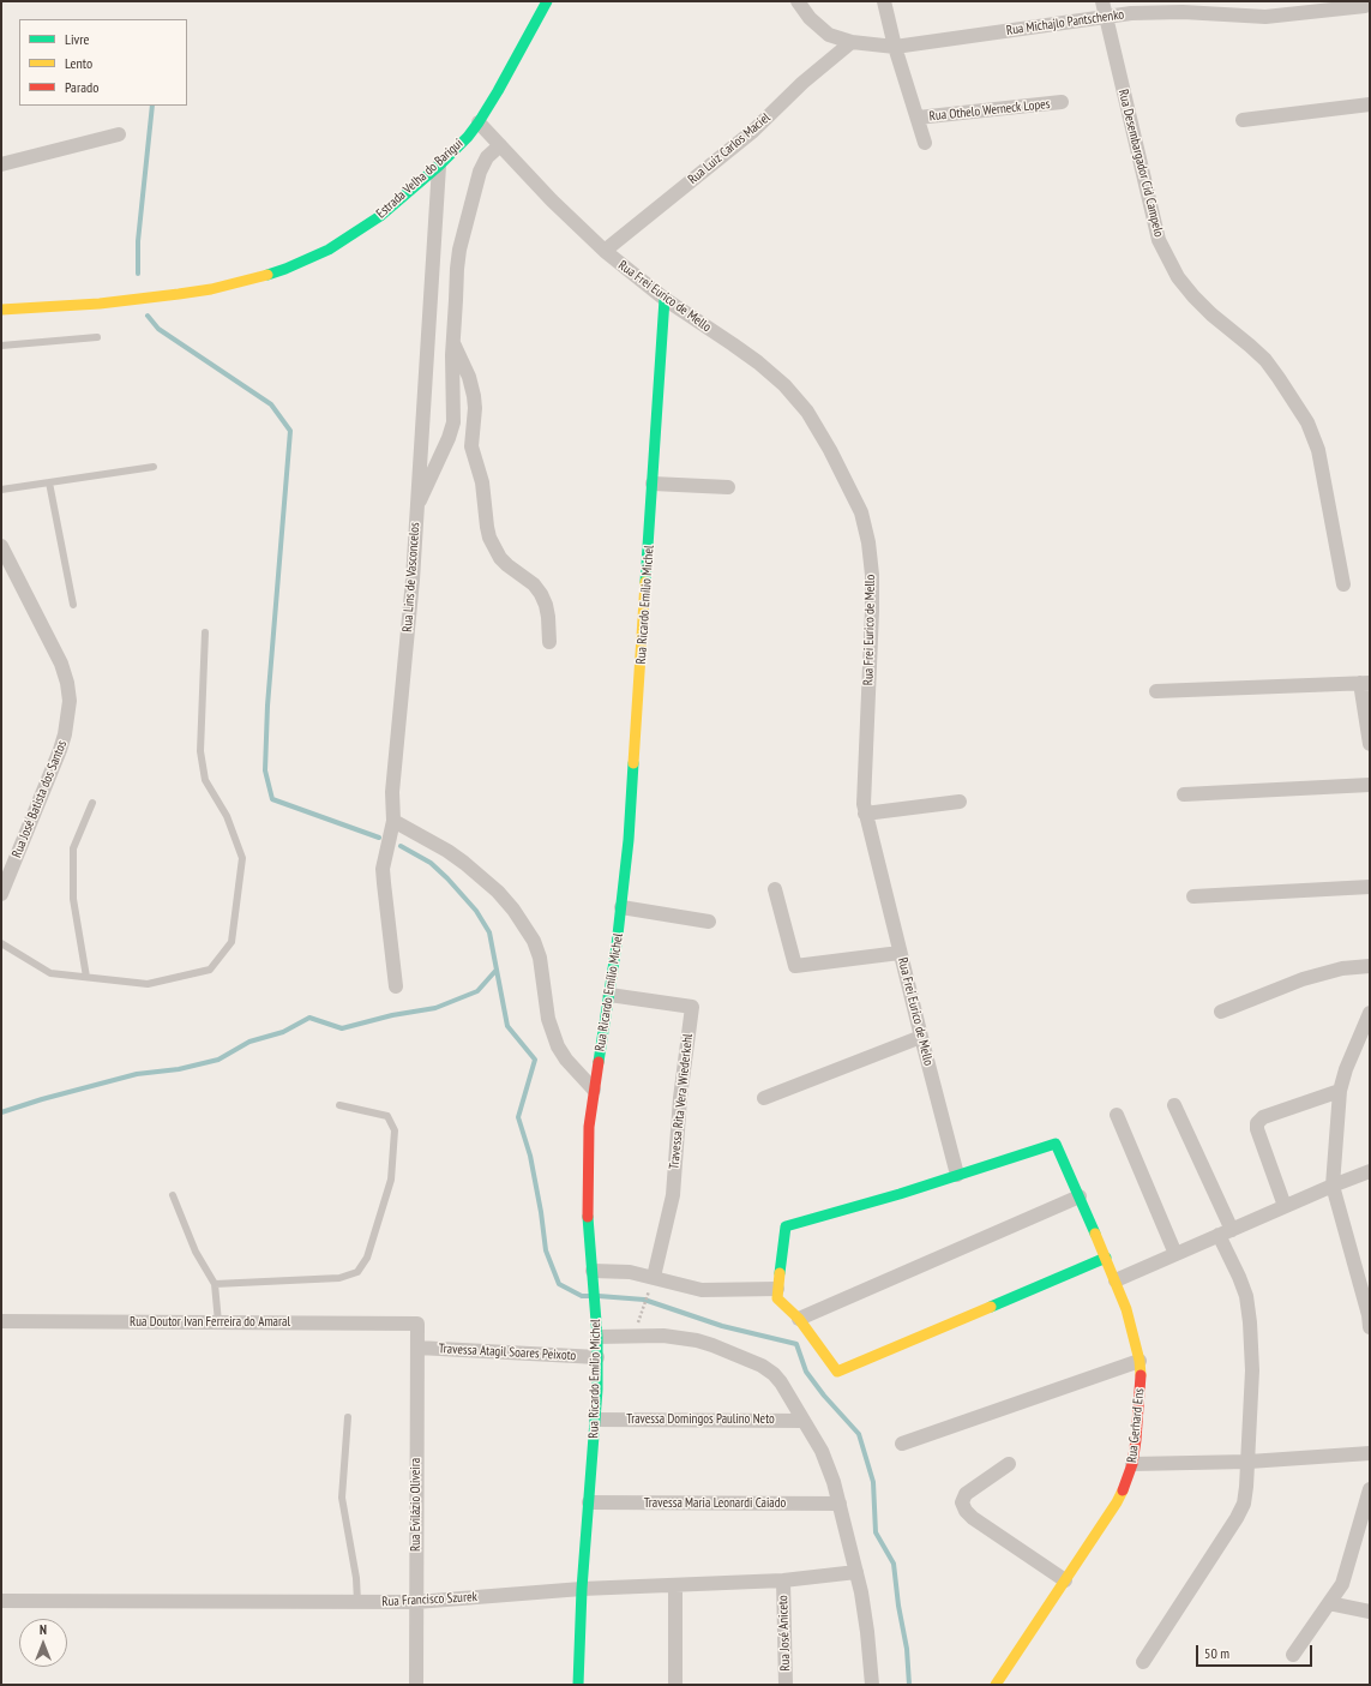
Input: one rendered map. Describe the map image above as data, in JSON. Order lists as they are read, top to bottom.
{
  "streets": {
    "street": [
      "Rua Michajlo Pantschenko",
      "Rua Othelo Werneck Lopes",
      "Rua Luiz Carlos Maciel",
      "Rua Desembargador Cid Campelo",
      "Estrada Velha do Barigui",
      "Rua Frei Eurico de Mello",
      "Rua Lins de Vasconcelos",
      "Rua Ricardo Emílio Michel",
      "Rua José Batista dos Santos",
      "Travessa Rita Vera Wiederkehl",
      "Rua Doutor Ivan Ferreira do Amaral",
      "Travessa Atagil Soares Peixoto",
      "Travessa Domingos Paulino Neto",
      "Rua Gerhard Ens",
      "Travessa Maria Leonardi Caiado",
      "Rua Evilázio Oliveira",
      "Rua Francisco Szurek",
      "Rua José Aniceto"
    ]
  },
  "crossings": [
    ["Rua Michajlo Pantschenko", "Rua Luiz Carlos Maciel"],
    ["Rua Michajlo Pantschenko", "Rua Desembargador Cid Campelo"],
    ["Rua Luiz Carlos Maciel", "Rua Frei Eurico de Mello"],
    ["Estrada Velha do Barigui", "Rua Frei Eurico de Mello"],
    ["Estrada Velha do Barigui", "Rua Lins de Vasconcelos"],
    ["Rua Frei Eurico de Mello", "Rua Ricardo Emílio Michel"],
    ["Rua Frei Eurico de Mello", "Rua Gerhard Ens"],
    ["Rua Ricardo Emílio Michel", "Travessa Rita Vera Wiederkehl"],
    ["Rua Ricardo Emílio Michel", "Travessa Atagil Soares Peixoto"],
    ["Rua Ricardo Emílio Michel", "Travessa Domingos Paulino Neto"],
    ["Rua Ricardo Emílio Michel", "Travessa Maria Leonardi Caiado"],
    ["Rua Ricardo Emílio Michel", "Rua Francisco Szurek"],
    ["Rua Doutor Ivan Ferreira do Amaral", "Rua Evilázio Oliveira"],
    ["Travessa Atagil Soares Peixoto", "Rua Evilázio Oliveira"],
    ["Rua Evilázio Oliveira", "Rua Francisco Szurek"],
    ["Rua Francisco Szurek", "Rua José Aniceto"]
  ],
  "legend": ["Livre", "Lento", "Parado"],
  "scale_bar": "50 m",
  "north": "top"
}
